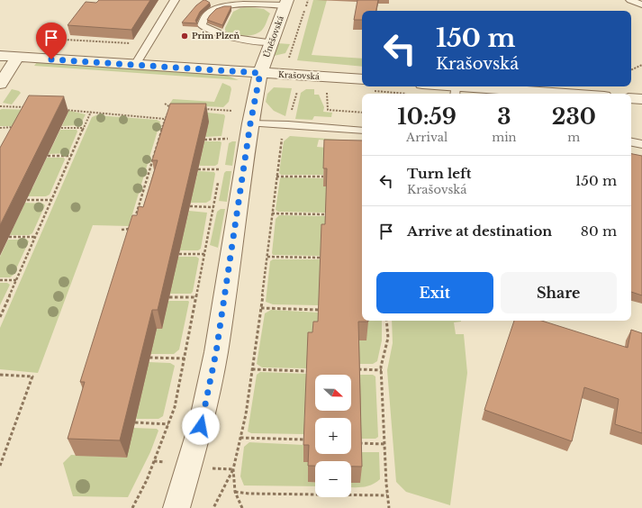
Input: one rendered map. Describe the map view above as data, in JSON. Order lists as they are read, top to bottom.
{
  "streets": {
    "street": ["Úněšovská", "Krašovská"]
  },
  "crossings": [
    ["Úněšovská", "Krašovská"]
  ],
  "places": ["Prim Plzeň"],
  "north": "right",
  "page": {
    "turn": ["150 m", "Krašovská"],
    "eta": [
      "10:59",
      "Arrival",
      "3",
      "min",
      "230",
      "m"
    ],
    "list": [
      {
        "name": "Turn left",
        "note": "Krašovská",
        "value": "150 m"
      },
      {
        "name": "Arrive at destination",
        "value": "80 m"
      }
    ],
    "buttons": ["Exit", "Share"],
    "map_buttons": ["+", "−"]
  }
}
